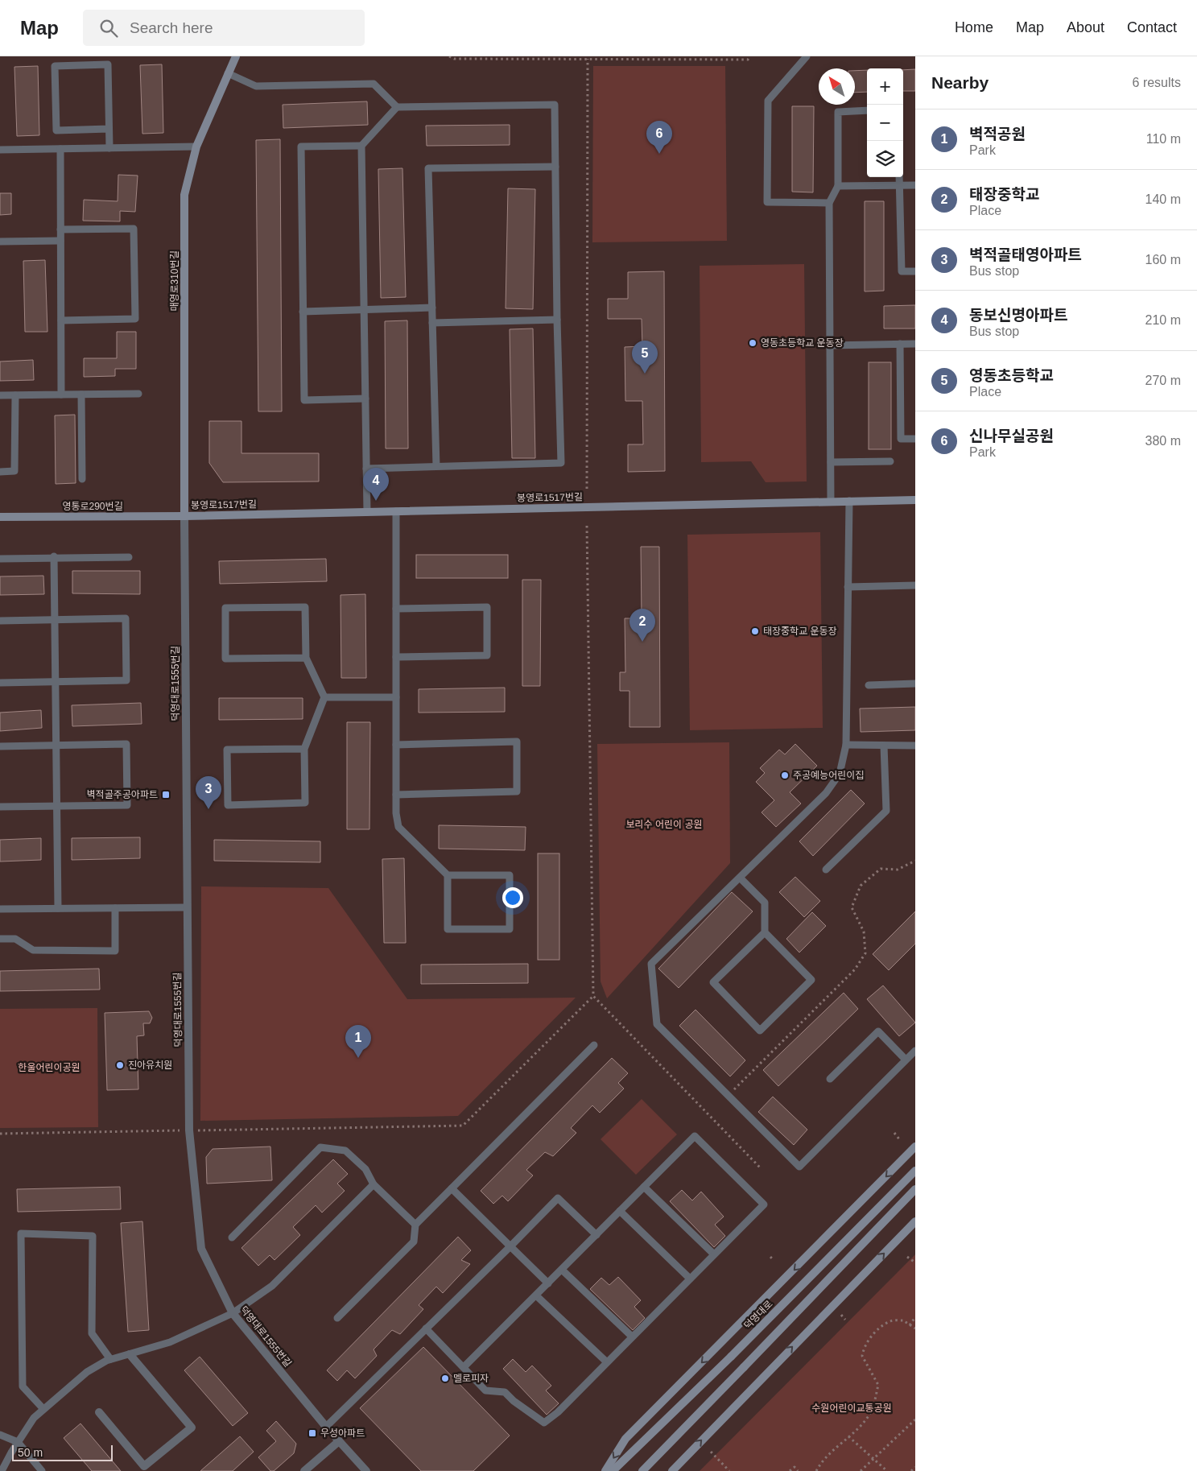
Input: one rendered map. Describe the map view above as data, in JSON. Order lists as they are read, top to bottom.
{
  "streets": {
    "main road": [
      "매영로310번길",
      "봉영로1517번길",
      "영통로290번길",
      "덕영대로"
    ],
    "street": ["덕영대로1555번길"]
  },
  "crossings": [
    ["매영로310번길", "봉영로1517번길"],
    ["매영로310번길", "영통로290번길"],
    ["매영로310번길", "덕영대로1555번길"],
    ["봉영로1517번길", "영통로290번길"],
    ["봉영로1517번길", "덕영대로1555번길"],
    ["영통로290번길", "덕영대로1555번길"]
  ],
  "parks": ["보리수 어린이 공원", "한울어린이공원", "수원어린이교통공원"],
  "places": {
    "other": [
      "영동초등학교 운동장",
      "태장중학교 운동장",
      "주공예능어린이집",
      "진아유치원",
      "멜로피자"
    ],
    "transit": ["벽적골주공아파트", "우성아파트"]
  },
  "scale_bar": "50 m",
  "north": "top left",
  "page": {
    "header": "Map",
    "search": "Search here",
    "nav": [
      "Home",
      "Map",
      "About",
      "Contact"
    ],
    "heading": ["Nearby", "6 results"],
    "map_buttons": ["+", "−"],
    "list": [
      {
        "mark": "1",
        "name": "벽적공원",
        "note": "Park",
        "value": "110 m"
      },
      {
        "mark": "2",
        "name": "태장중학교",
        "note": "Place",
        "value": "140 m"
      },
      {
        "mark": "3",
        "name": "벽적골태영아파트",
        "note": "Bus stop",
        "value": "160 m"
      },
      {
        "mark": "4",
        "name": "동보신명아파트",
        "note": "Bus stop",
        "value": "210 m"
      },
      {
        "mark": "5",
        "name": "영동초등학교",
        "note": "Place",
        "value": "270 m"
      },
      {
        "mark": "6",
        "name": "신나무실공원",
        "note": "Park",
        "value": "380 m"
      }
    ],
    "pins": [
      "6",
      "5",
      "4",
      "2",
      "3",
      "1"
    ],
    "scale": "50 m"
  }
}
